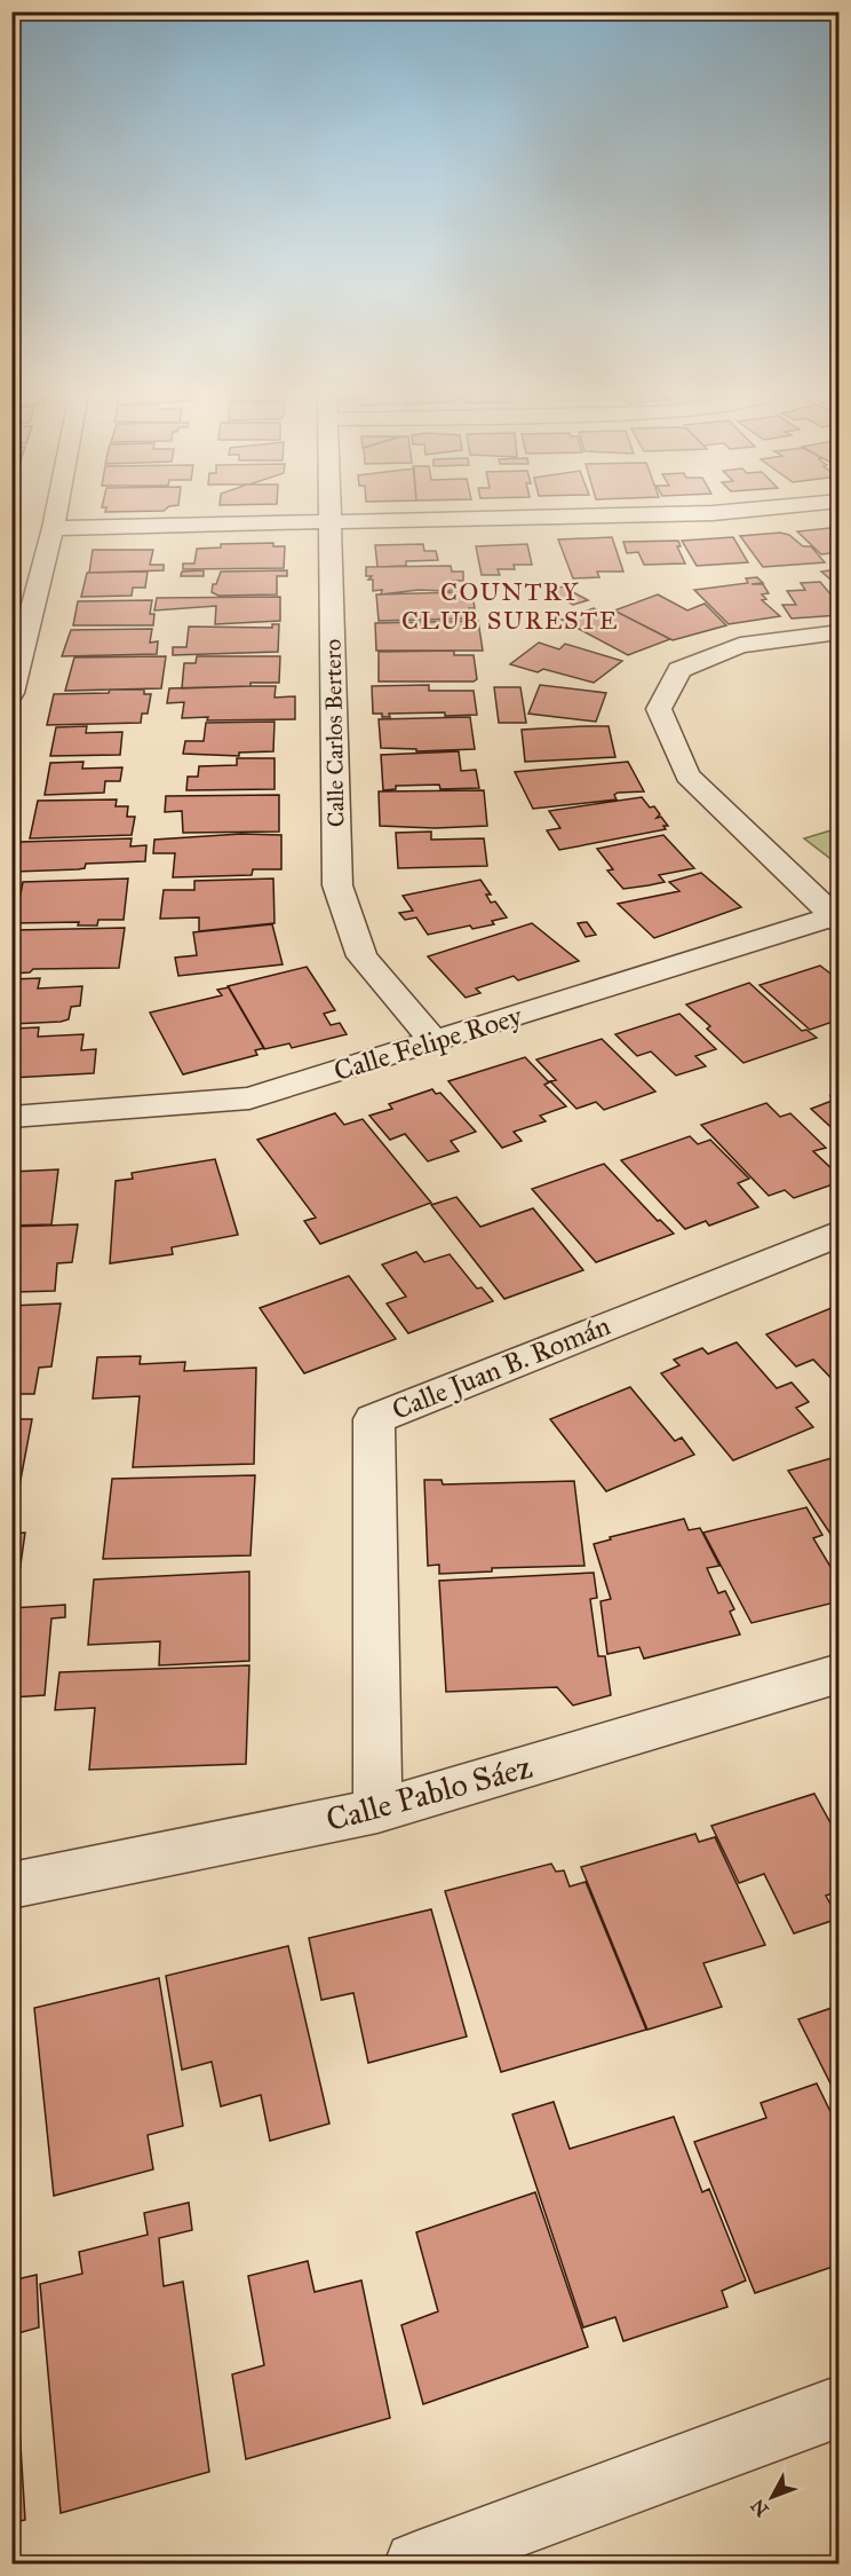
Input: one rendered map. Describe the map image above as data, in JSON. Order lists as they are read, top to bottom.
{
  "streets": {
    "street": [
      "Calle Carlos Bertero",
      "Calle Felipe Roey",
      "Calle Juan B. Román",
      "Calle Pablo Sáez"
    ]
  },
  "crossings": [
    ["Calle Carlos Bertero", "Calle Felipe Roey"],
    ["Calle Juan B. Román", "Calle Pablo Sáez"]
  ],
  "districts": ["COUNTRY CLUB SURESTE"],
  "north": "bottom left"
}
